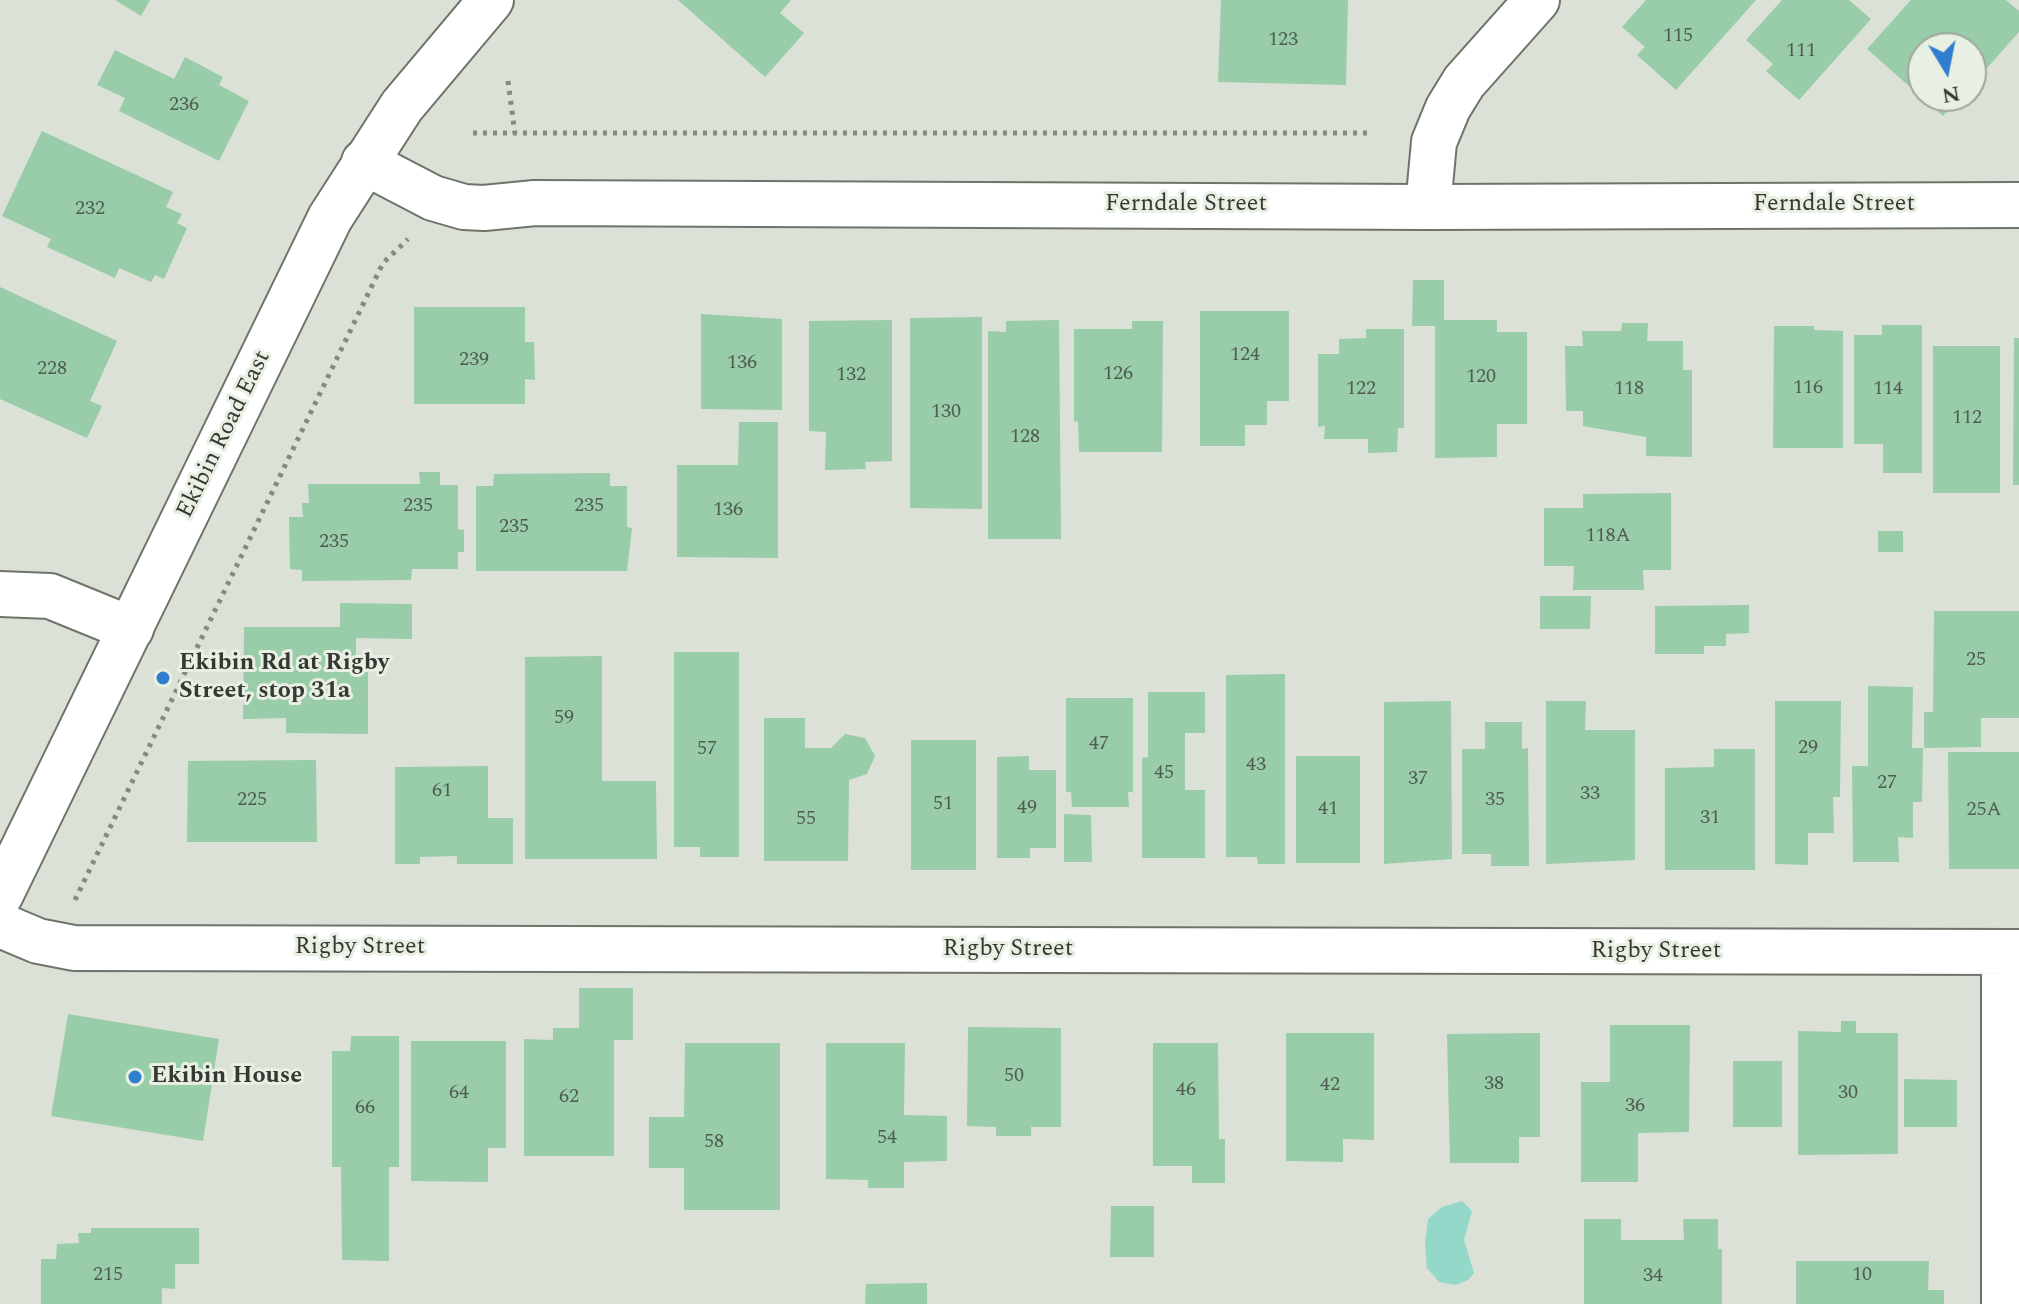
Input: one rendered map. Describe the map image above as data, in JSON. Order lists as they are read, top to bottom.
{
  "streets": {
    "street": ["Ferndale Street", "Ekibin Road East", "Rigby Street"]
  },
  "crossings": [
    ["Ferndale Street", "Ekibin Road East"]
  ],
  "places": ["Ekibin Rd at Rigby Street, stop 31a", "Ekibin House"],
  "house_numbers": [
    "115",
    "123",
    "111",
    "236",
    "232",
    "124",
    "239",
    "136",
    "228",
    "126",
    "132",
    "120",
    "116",
    "122",
    "118",
    "114",
    "130",
    "112",
    "128",
    "235",
    "235",
    "136",
    "235",
    "118A",
    "235",
    "25",
    "59",
    "47",
    "29",
    "57",
    "43",
    "45",
    "37",
    "27",
    "61",
    "33",
    "225",
    "35",
    "51",
    "49",
    "41",
    "25A",
    "31",
    "55",
    "50",
    "38",
    "42",
    "46",
    "64",
    "30",
    "62",
    "36",
    "66",
    "54",
    "58",
    "215",
    "10",
    "34"
  ],
  "north": "bottom"
}
